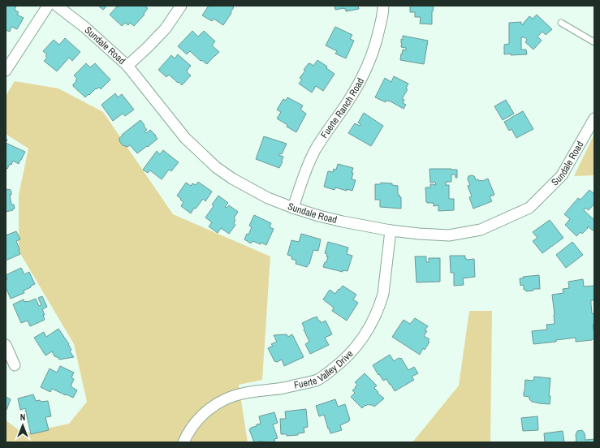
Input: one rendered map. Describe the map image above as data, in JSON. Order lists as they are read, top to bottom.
{
  "streets": {
    "street": ["Sundale Road", "Fuerte Ranch Road", "Fuerte Valley Drive"]
  },
  "crossings": [
    ["Sundale Road", "Fuerte Ranch Road"],
    ["Sundale Road", "Fuerte Valley Drive"]
  ],
  "north": "top"
}
